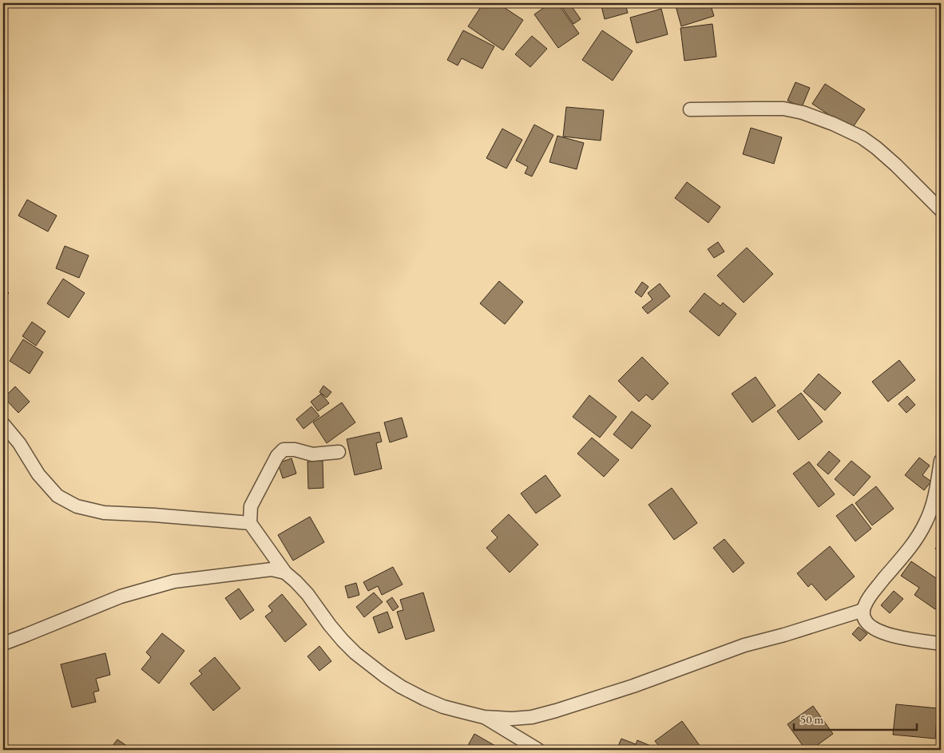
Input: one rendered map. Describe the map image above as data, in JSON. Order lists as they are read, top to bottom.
{
  "scale_bar": "50 m"
}
